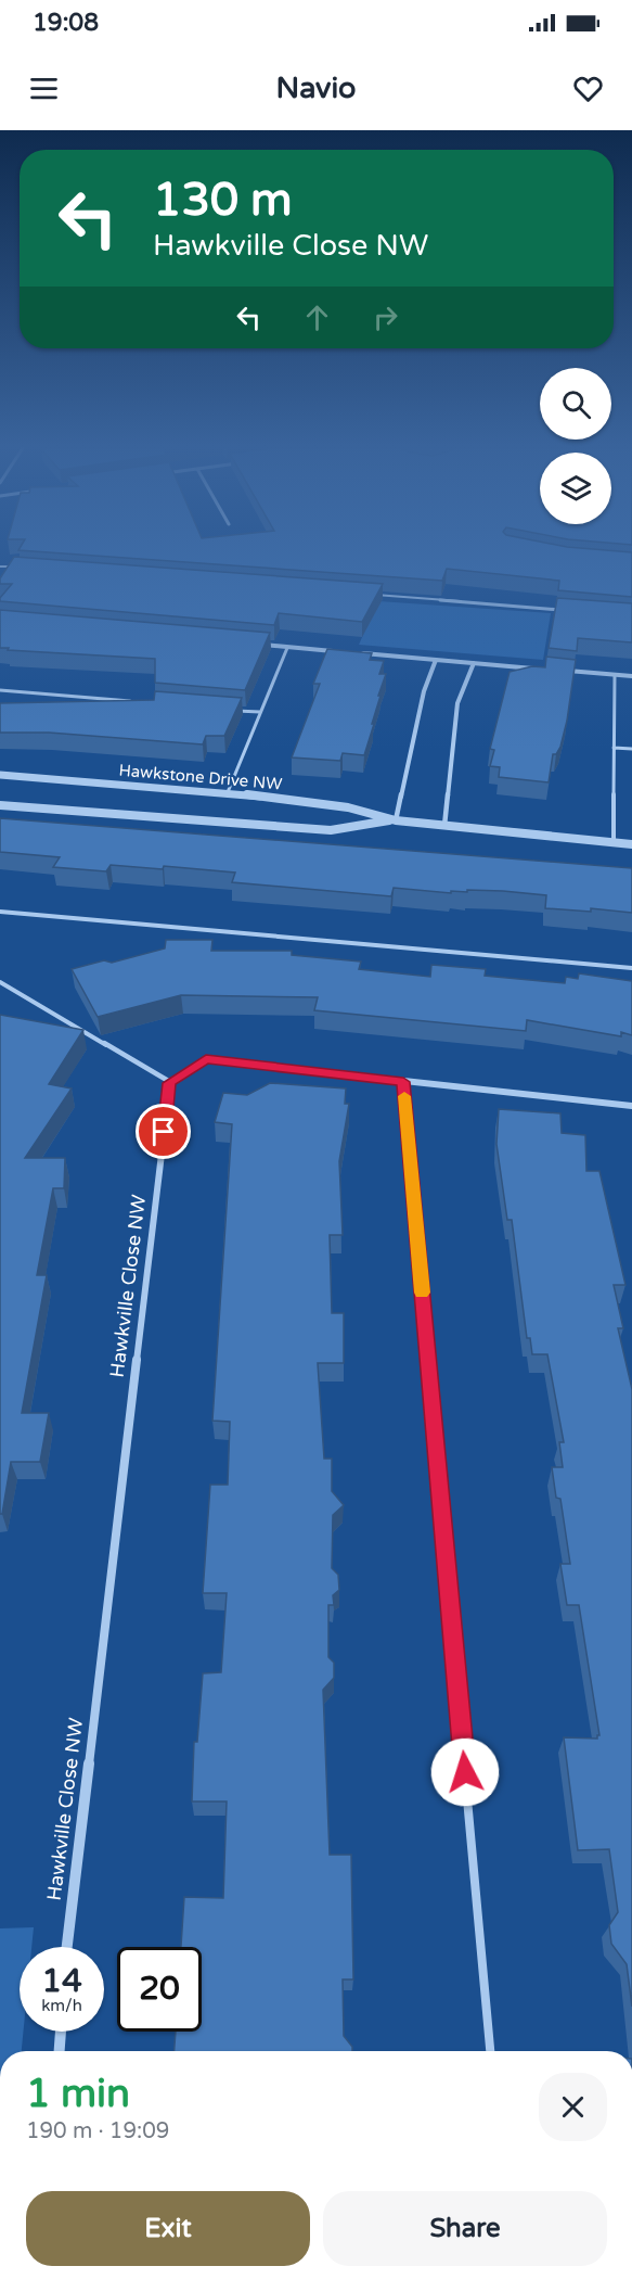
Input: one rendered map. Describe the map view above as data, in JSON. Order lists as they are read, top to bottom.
{
  "streets": {
    "street": ["Hawkstone Drive NW", "Hawkville Close NW"]
  },
  "page": {
    "status": "19:08",
    "header": "Navio",
    "turn": ["130 m", "Hawkville Close NW"],
    "speed": "14 km/h",
    "limit": "20",
    "heading": ["1 min", "190 m · 19:09"],
    "buttons": ["Exit", "Share"]
  }
}
